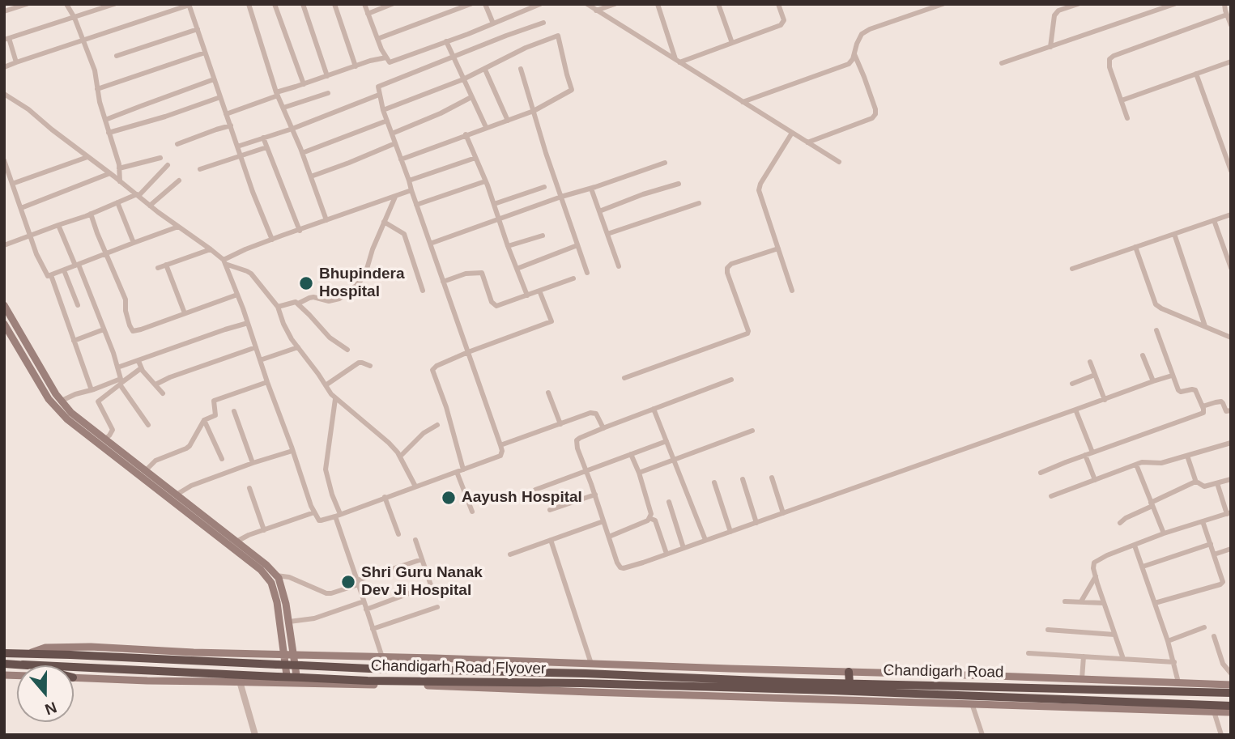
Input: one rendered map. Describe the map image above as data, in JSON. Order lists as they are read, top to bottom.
{
  "streets": {
    "highway": ["Chandigarh Road Flyover", "Chandigarh Road"]
  },
  "crossings": [
    ["Chandigarh Road Flyover", "Chandigarh Road"]
  ],
  "places": ["Bhupindera Hospital", "Aayush Hospital", "Shri Guru Nanak Dev Ji Hospital"],
  "north": "bottom"
}
